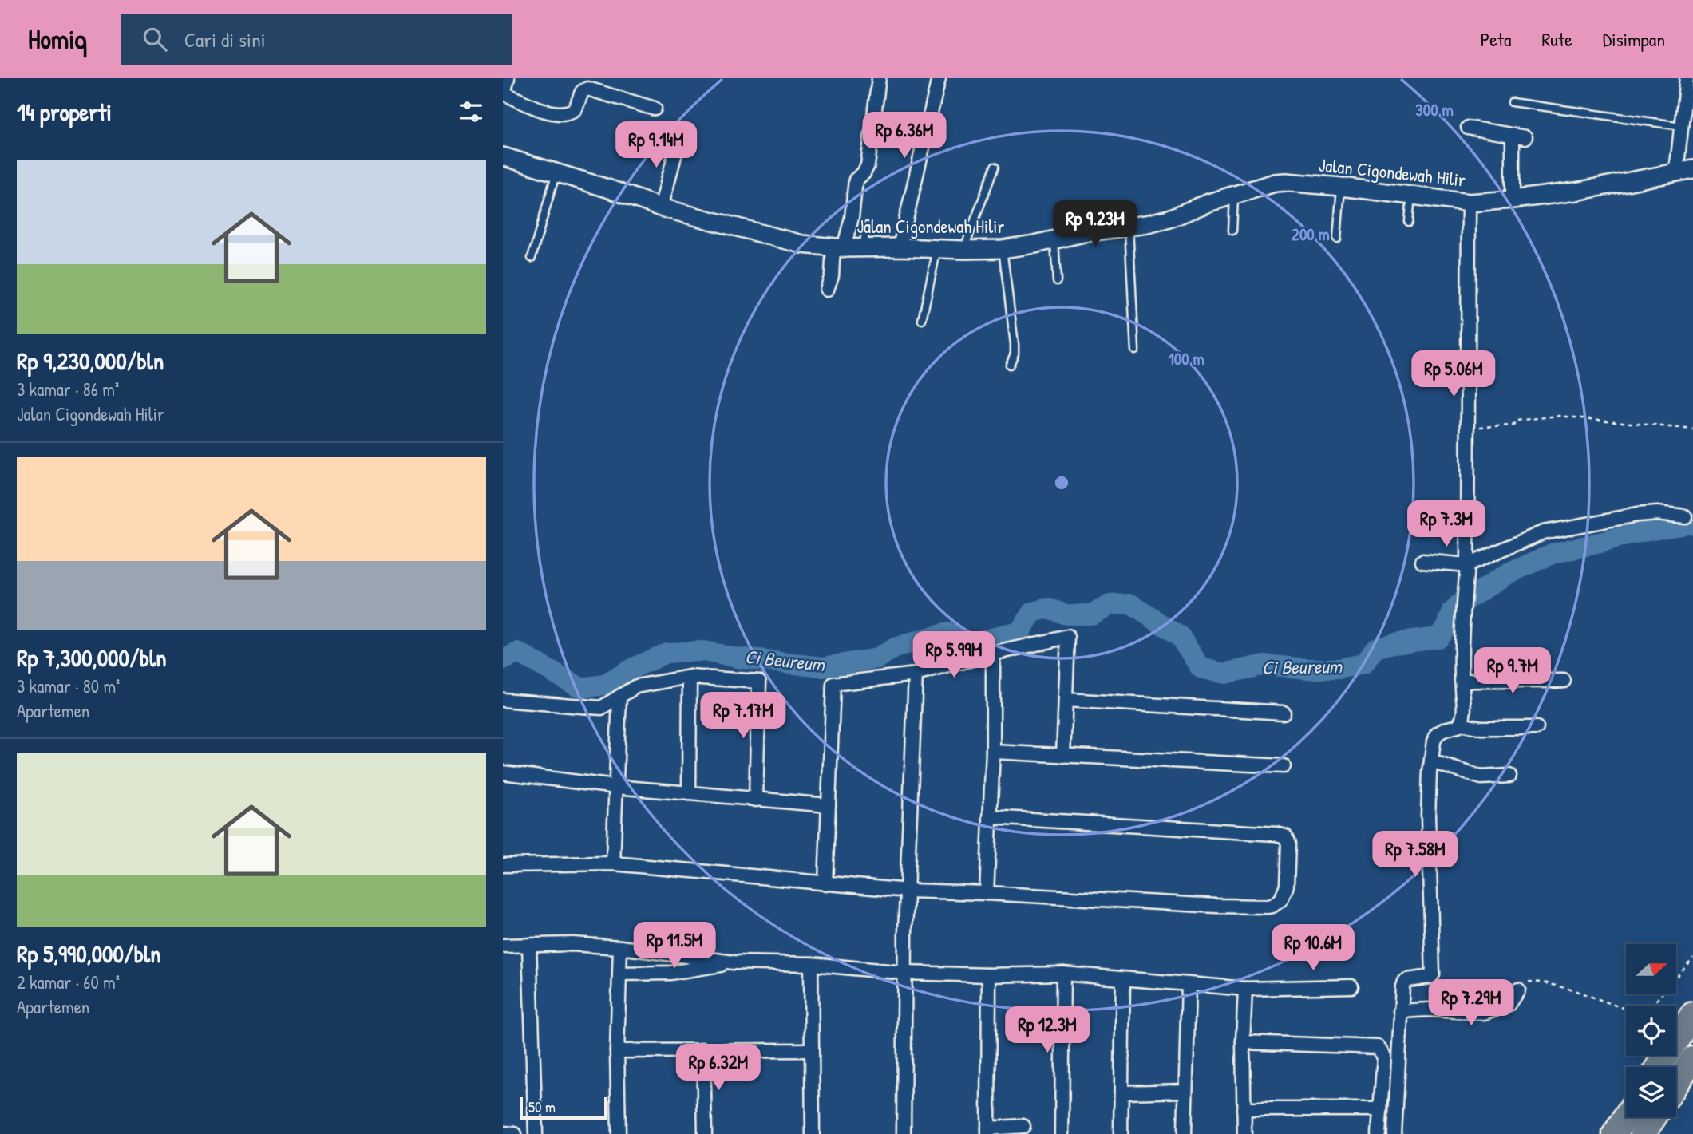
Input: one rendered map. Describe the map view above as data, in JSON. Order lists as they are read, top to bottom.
{
  "streets": {
    "street": ["Jalan Cigondewah Hilir"]
  },
  "water": ["Ci Beureum"],
  "scale_bar": "50 m",
  "north": "right",
  "page": {
    "header": "Homiq",
    "search": "Cari di sini",
    "nav": ["Peta", "Rute", "Disimpan"],
    "heading": "14 properti",
    "price": [
      "Rp 6.36M",
      "Rp 9.14M",
      "Rp 9.23M",
      "Rp 5.06M",
      "Rp 7.3M",
      "Rp 5.99M",
      "Rp 9.7M",
      "Rp 7.17M",
      "Rp 7.58M",
      "Rp 11.5M",
      "Rp 10.6M",
      "Rp 7.29M",
      "Rp 12.3M",
      "Rp 6.32M"
    ],
    "list": [
      {
        "name": "Rp 9,230,000/bln",
        "note": "3 kamar · 86 m² · Jalan Cigondewah Hilir"
      },
      {
        "name": "Rp 7,300,000/bln",
        "note": "3 kamar · 80 m² · Apartemen"
      },
      {
        "name": "Rp 5,990,000/bln",
        "note": "2 kamar · 60 m² · Apartemen"
      }
    ],
    "scale": "50 m"
  },
  "rings": ["300 m", "200 m", "100 m"]
}
